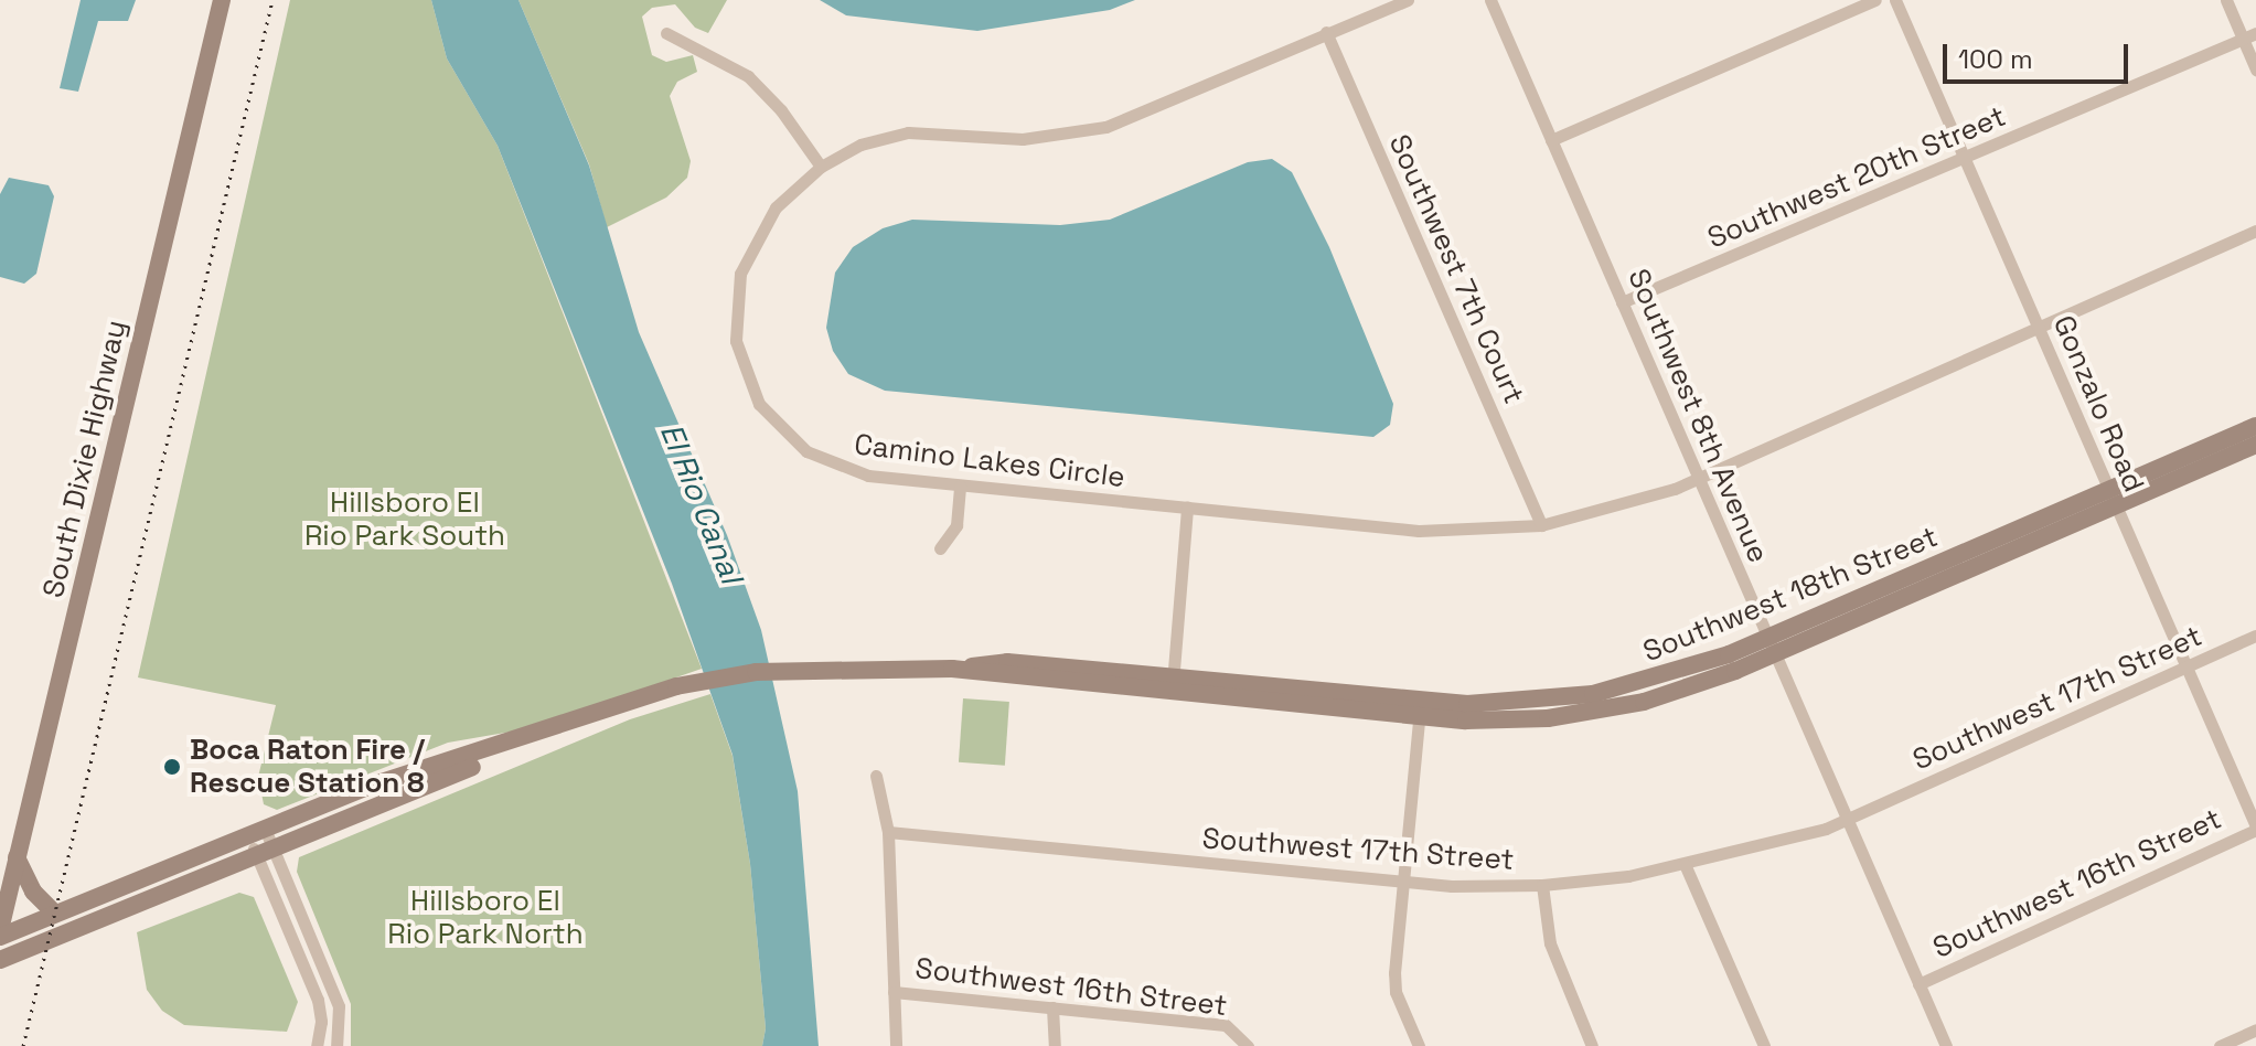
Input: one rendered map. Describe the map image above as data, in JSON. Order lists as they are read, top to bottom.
{
  "streets": {
    "main road": ["South Dixie Highway", "Southwest 18th Street"],
    "street": [
      "Southwest 20th Street",
      "Southwest 7th Court",
      "Gonzalo Road",
      "Southwest 8th Avenue",
      "Camino Lakes Circle",
      "Southwest 17th Street",
      "Southwest 16th Street"
    ]
  },
  "crossings": [
    ["Southwest 20th Street", "Gonzalo Road"],
    ["Southwest 20th Street", "Southwest 8th Avenue"],
    ["Southwest 7th Court", "Camino Lakes Circle"],
    ["Gonzalo Road", "Camino Lakes Circle"],
    ["Gonzalo Road", "Southwest 18th Street"],
    ["Gonzalo Road", "Southwest 17th Street"],
    ["Gonzalo Road", "Southwest 16th Street"],
    ["Southwest 8th Avenue", "Camino Lakes Circle"],
    ["Southwest 8th Avenue", "Southwest 18th Street"],
    ["Southwest 8th Avenue", "Southwest 17th Street"],
    ["Southwest 8th Avenue", "Southwest 16th Street"]
  ],
  "water": ["El Rio Canal"],
  "parks": ["Hillsboro El Rio Park South", "Hillsboro El Rio Park North"],
  "places": ["Boca Raton Fire / Rescue Station 8"],
  "scale_bar": "100 m"
}
